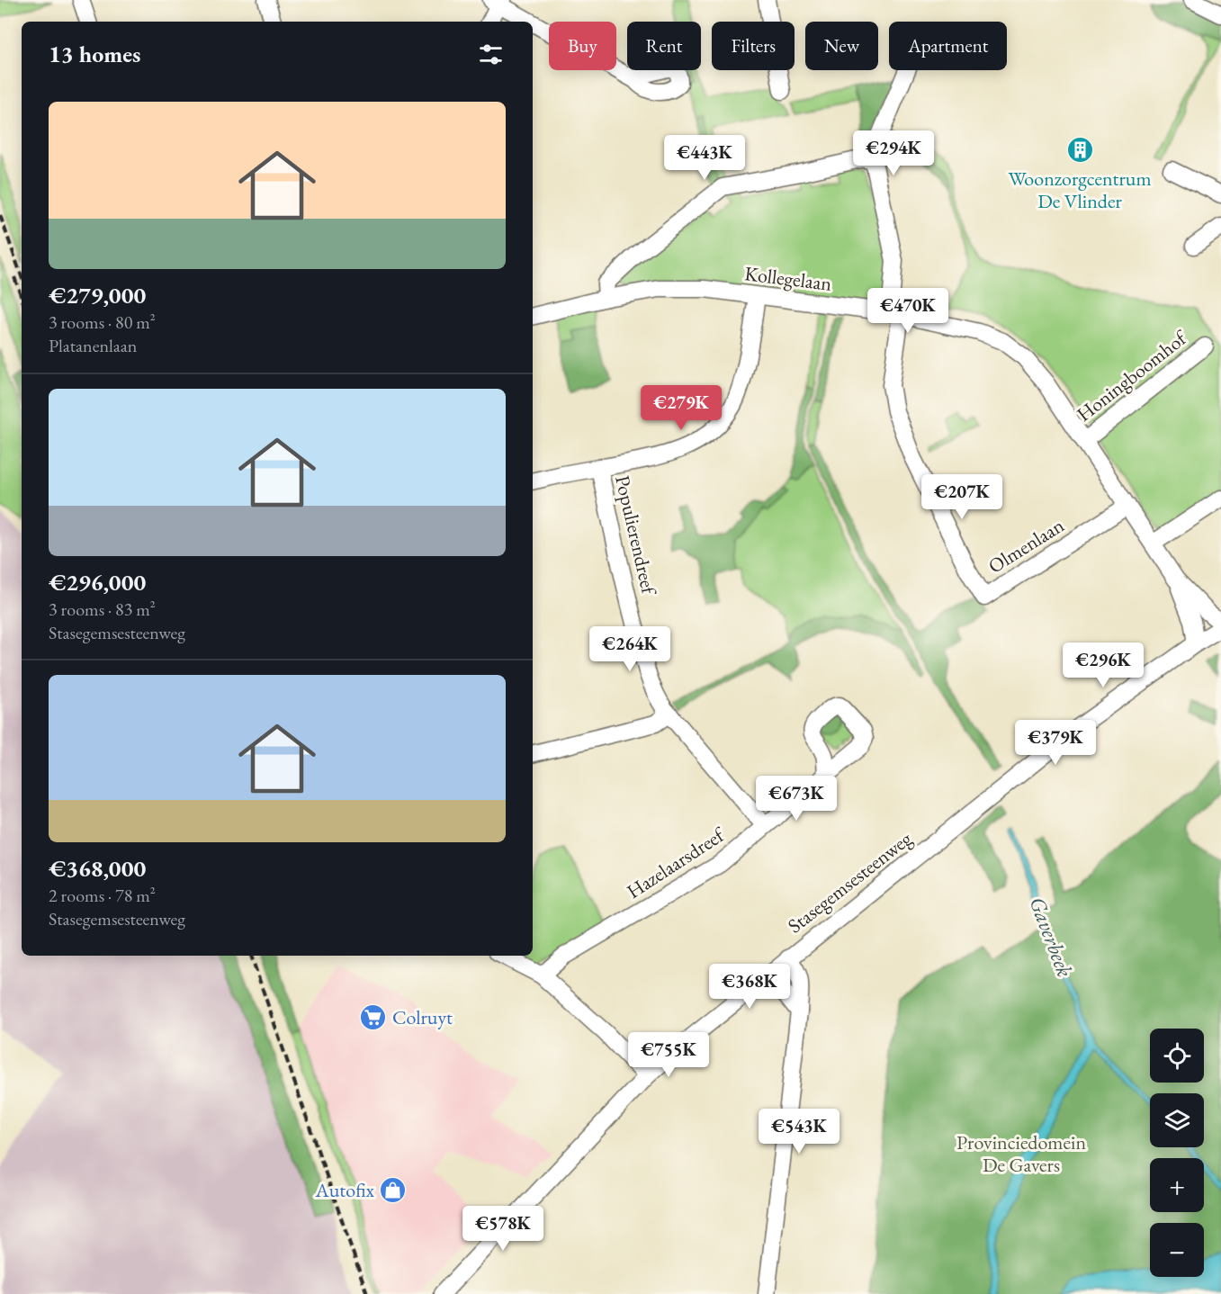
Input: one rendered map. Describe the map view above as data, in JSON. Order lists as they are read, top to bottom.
{
  "streets": {
    "street": [
      "Kollegelaan",
      "Honingboomhof",
      "Populierendreef",
      "Olmenlaan",
      "Hazelaarsdreef",
      "Stasegemsesteenweg"
    ]
  },
  "crossings": [
    ["Kollegelaan", "Honingboomhof"],
    ["Kollegelaan", "Olmenlaan"],
    ["Kollegelaan", "Stasegemsesteenweg"],
    ["Populierendreef", "Hazelaarsdreef"]
  ],
  "water": ["Gaverbeek"],
  "parks": ["Provinciedomein De Gavers"],
  "places": {
    "building": ["Woonzorgcentrum De Vlinder"],
    "supermarket": ["Colruyt"],
    "shop": ["Autofix"]
  },
  "page": {
    "chip": [
      "Buy",
      "Rent",
      "Filters",
      "New",
      "Apartment"
    ],
    "heading": "13 homes",
    "list": [
      {
        "name": "€279,000",
        "note": "3 rooms · 80 m² · Platanenlaan"
      },
      {
        "name": "€296,000",
        "note": "3 rooms · 83 m² · Stasegemsesteenweg"
      },
      {
        "name": "€368,000",
        "note": "2 rooms · 78 m² · Stasegemsesteenweg"
      }
    ],
    "price": [
      "€294K",
      "€443K",
      "€470K",
      "€279K",
      "€207K",
      "€264K",
      "€296K",
      "€379K",
      "€673K",
      "€368K",
      "€755K",
      "€543K",
      "€578K"
    ],
    "map_buttons": ["+", "−"]
  }
}
